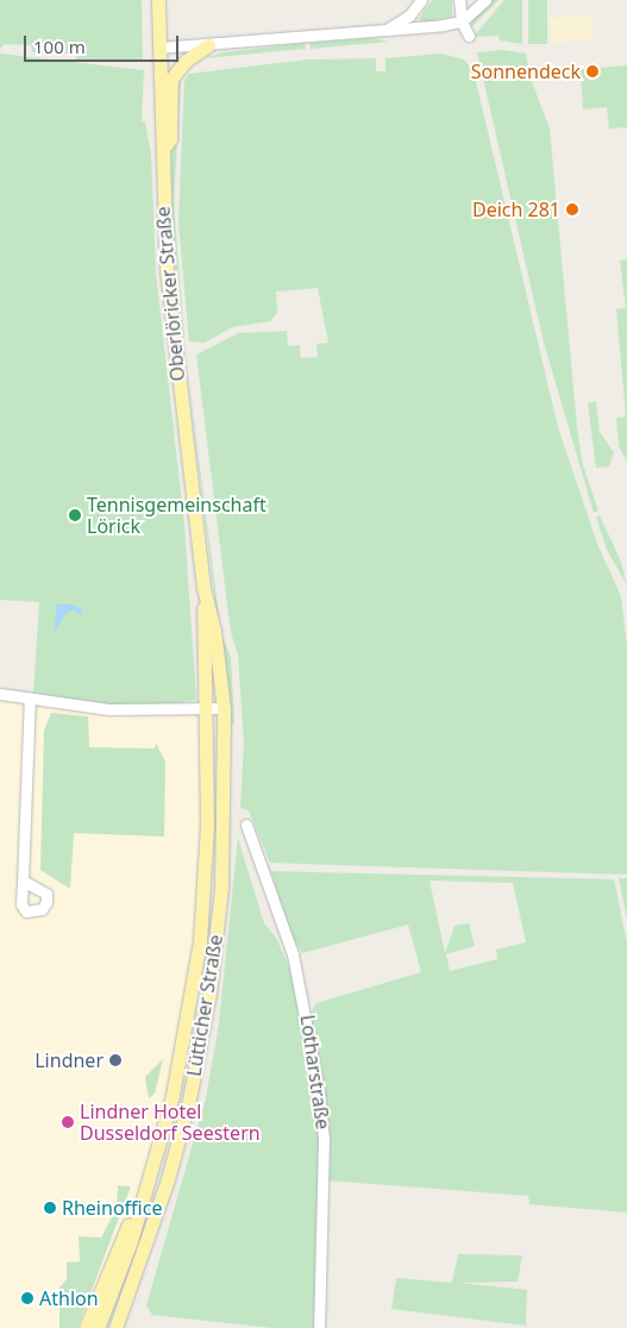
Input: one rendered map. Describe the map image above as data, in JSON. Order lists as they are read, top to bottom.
{
  "streets": {
    "main road": ["Oberlöricker Straße", "Lütticher Straße"],
    "street": ["Lotharstraße"]
  },
  "crossings": [
    ["Oberlöricker Straße", "Lütticher Straße"]
  ],
  "places": [
    "Sonnendeck",
    "Deich 281",
    "Tennisgemeinschaft Lörick",
    "Lindner",
    "Lindner Hotel Dusseldorf Seestern",
    "Rheinoffice",
    "Athlon"
  ],
  "scale_bar": "100 m"
}
